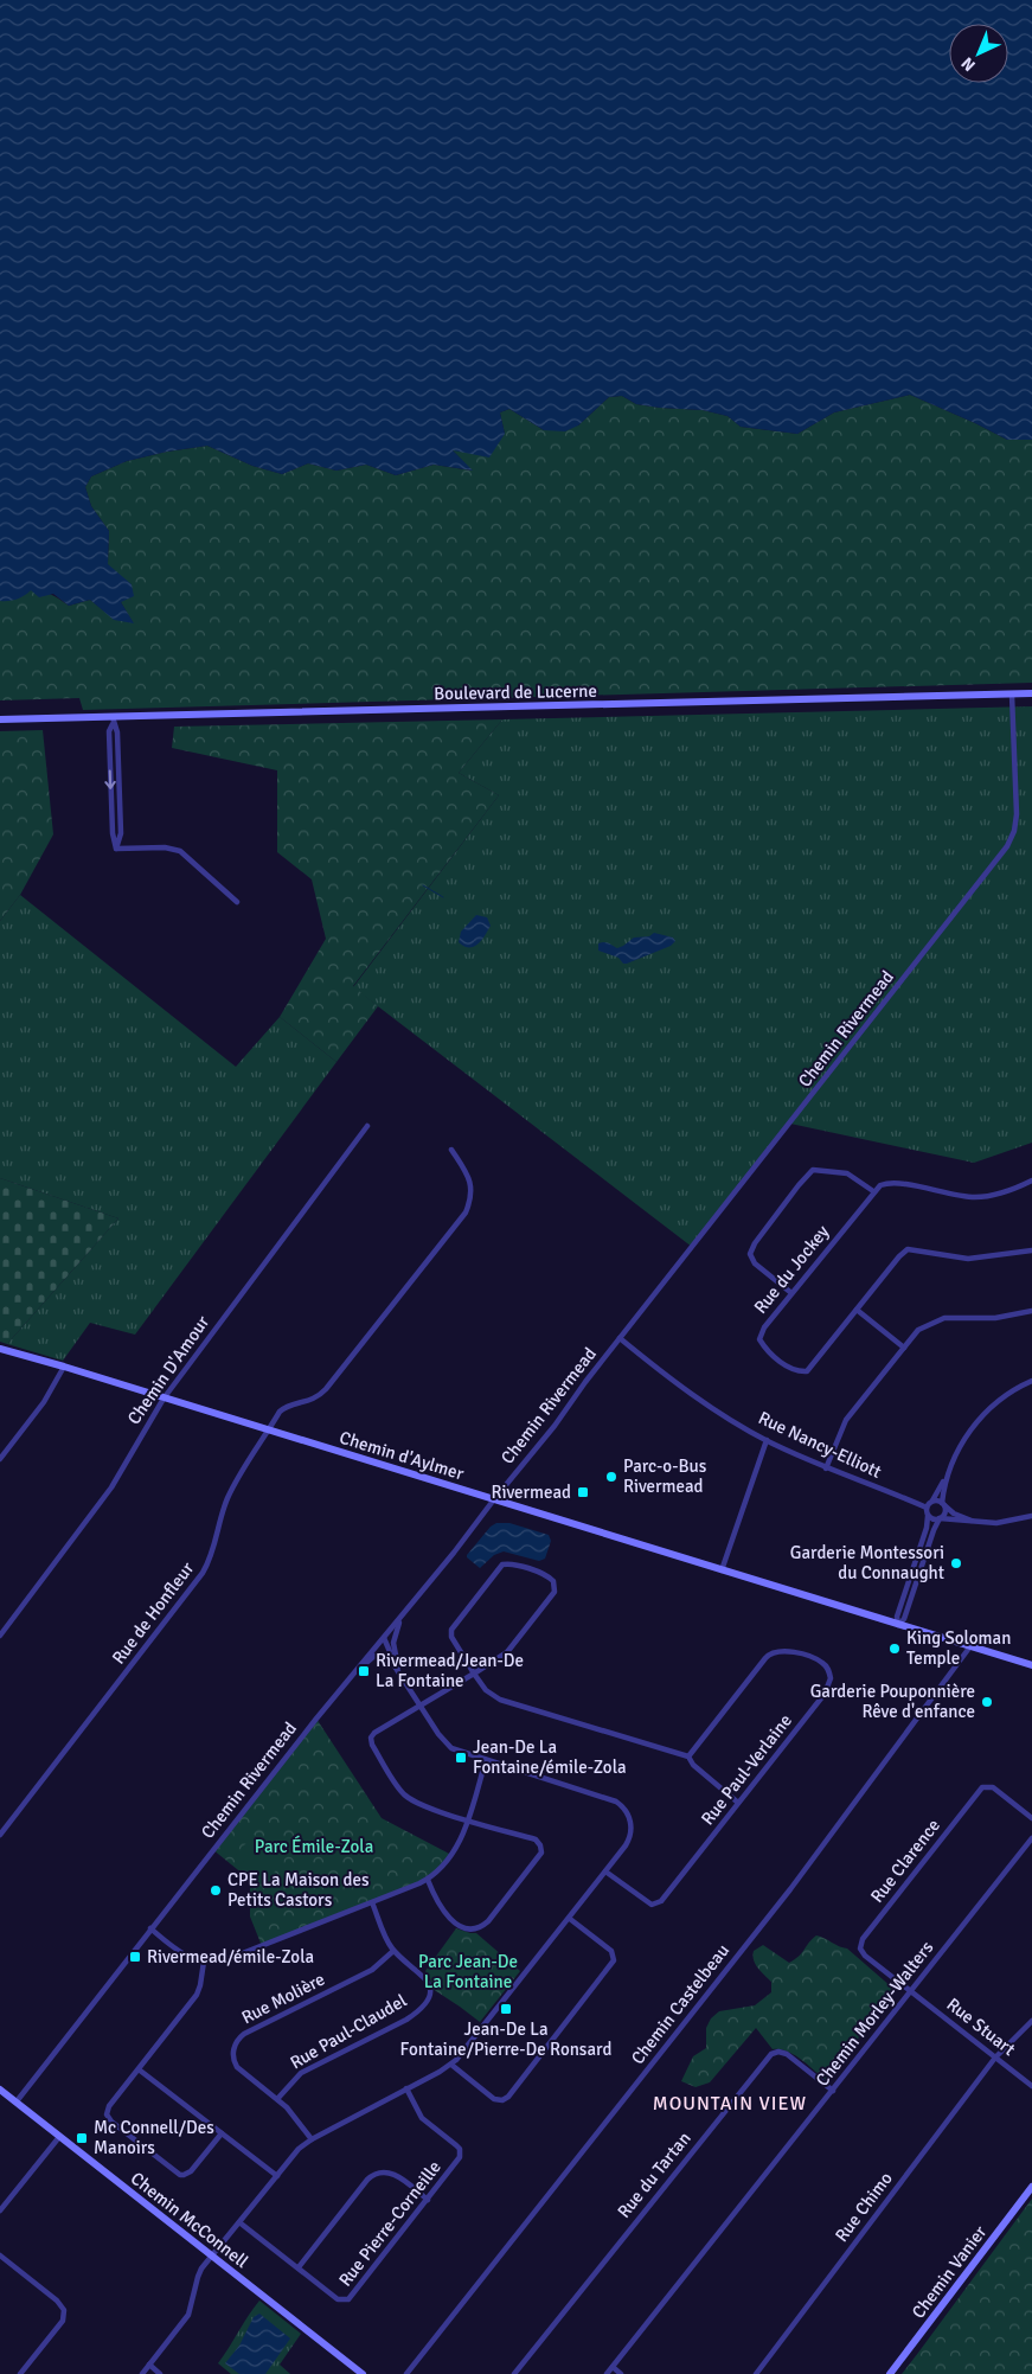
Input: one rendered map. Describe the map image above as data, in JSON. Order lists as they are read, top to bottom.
{
  "streets": {
    "main road": [
      "Boulevard de Lucerne",
      "Chemin d'Aylmer",
      "Chemin McConnell",
      "Chemin Vanier"
    ],
    "street": [
      "Chemin Rivermead",
      "Rue du Jockey",
      "Chemin D'Amour",
      "Rue Nancy-Elliott",
      "Rue de Honfleur",
      "Rue Paul-Verlaine",
      "Rue Clarence",
      "Rue Molière",
      "Chemin Castelbeau",
      "Chemin Morley-Walters",
      "Rue Stuart",
      "Rue Paul-Claudel",
      "Rue du Tartan",
      "Rue Chimo",
      "Rue Pierre-Corneille"
    ]
  },
  "crossings": [
    ["Boulevard de Lucerne", "Chemin Rivermead"],
    ["Chemin Rivermead", "Rue Nancy-Elliott"],
    ["Chemin Rivermead", "Chemin d'Aylmer"],
    ["Chemin Rivermead", "Chemin McConnell"],
    ["Chemin D'Amour", "Chemin d'Aylmer"],
    ["Chemin d'Aylmer", "Rue de Honfleur"],
    ["Chemin d'Aylmer", "Chemin Castelbeau"],
    ["Rue Clarence", "Chemin Morley-Walters"],
    ["Rue Clarence", "Rue Stuart"],
    ["Rue Molière", "Rue Paul-Claudel"],
    ["Chemin Morley-Walters", "Rue Stuart"],
    ["Chemin Morley-Walters", "Rue du Tartan"],
    ["Rue Stuart", "Rue Chimo"]
  ],
  "districts": ["MOUNTAIN VIEW"],
  "parks": ["Parc Émile-Zola", "Parc Jean-De La Fontaine"],
  "places": {
    "other": [
      "Parc-o-Bus Rivermead",
      "Garderie Montessori du Connaught",
      "King Soloman Temple",
      "Garderie Pouponnière Rêve d'enfance",
      "CPE La Maison des Petits Castors"
    ],
    "transit": [
      "Rivermead",
      "Rivermead/Jean-De La Fontaine",
      "Jean-De La Fontaine/émile-Zola",
      "Rivermead/émile-Zola",
      "Jean-De La Fontaine/Pierre-De Ronsard",
      "Mc Connell/Des Manoirs"
    ]
  },
  "north": "bottom left"
}
